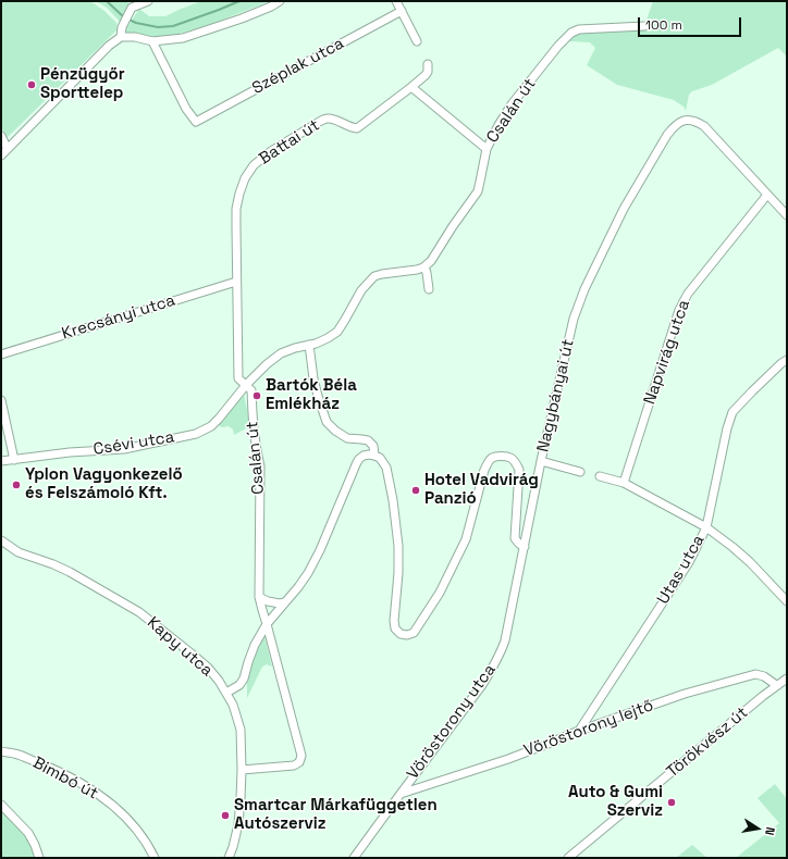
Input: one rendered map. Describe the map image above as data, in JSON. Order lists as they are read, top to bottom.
{
  "streets": {
    "street": [
      "Széplak utca",
      "Csalán út",
      "Battai út",
      "Krecsányi utca",
      "Napvirág utca",
      "Nagybányai út",
      "Csévi utca",
      "Utas utca",
      "Kapy utca",
      "Vöröstorony utca",
      "Vöröstorony lejtő",
      "Törökvész út",
      "Bimbó út"
    ]
  },
  "crossings": [
    ["Csalán út", "Battai út"],
    ["Csalán út", "Csévi utca"],
    ["Csalán út", "Kapy utca"],
    ["Battai út", "Krecsányi utca"],
    ["Battai út", "Csévi utca"],
    ["Napvirág utca", "Nagybányai út"],
    ["Nagybányai út", "Vöröstorony utca"],
    ["Utas utca", "Vöröstorony lejtő"],
    ["Vöröstorony utca", "Vöröstorony lejtő"],
    ["Vöröstorony lejtő", "Törökvész út"]
  ],
  "places": [
    "Pénzügyőr Sporttelep",
    "Bartók Béla Emlékház",
    "Yplon Vagyonkezelő és Felszámoló Kft.",
    "Hotel Vadvirág Panzió",
    "Auto & Gumi Szerviz",
    "Smartcar Márkafüggetlen Autószerviz"
  ],
  "scale_bar": "100 m",
  "north": "right"
}
